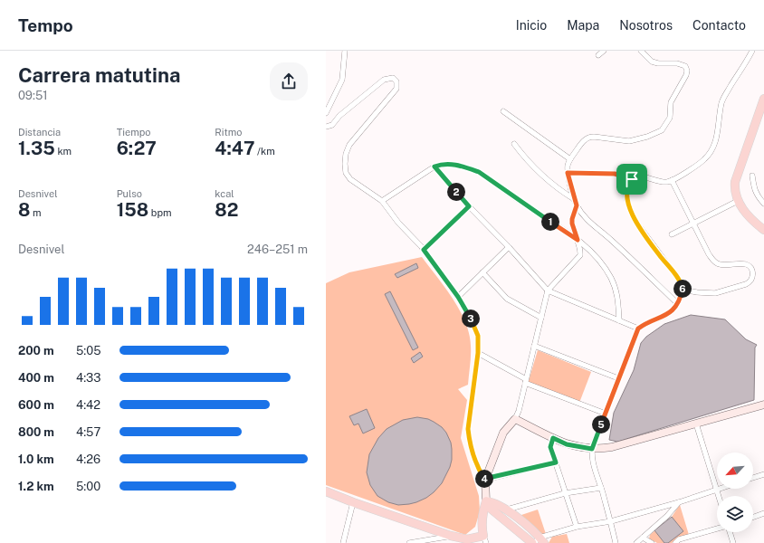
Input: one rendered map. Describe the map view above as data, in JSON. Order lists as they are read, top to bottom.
{
  "north": "bottom left",
  "page": {
    "header": "Tempo",
    "nav": [
      "Inicio",
      "Mapa",
      "Nosotros",
      "Contacto"
    ],
    "heading": ["Carrera matutina", "09:51"],
    "stats": [
      ["Distancia", "1.35 km"],
      ["Tiempo", "6:27"],
      ["Ritmo", "4:47 /km"],
      ["Desnivel", "8 m"],
      ["Pulso", "158 bpm"],
      ["kcal", "82"]
    ],
    "pins": [
      "2",
      "1",
      "6",
      "3",
      "5",
      "4"
    ],
    "chart": ["Desnivel", "246–251 m"],
    "list": [
      {
        "name": "200 m",
        "note": "5:05"
      },
      {
        "name": "400 m",
        "note": "4:33"
      },
      {
        "name": "600 m",
        "note": "4:42"
      },
      {
        "name": "800 m",
        "note": "4:57"
      },
      {
        "name": "1.0 km",
        "note": "4:26"
      },
      {
        "name": "1.2 km",
        "note": "5:00"
      }
    ]
  }
}
